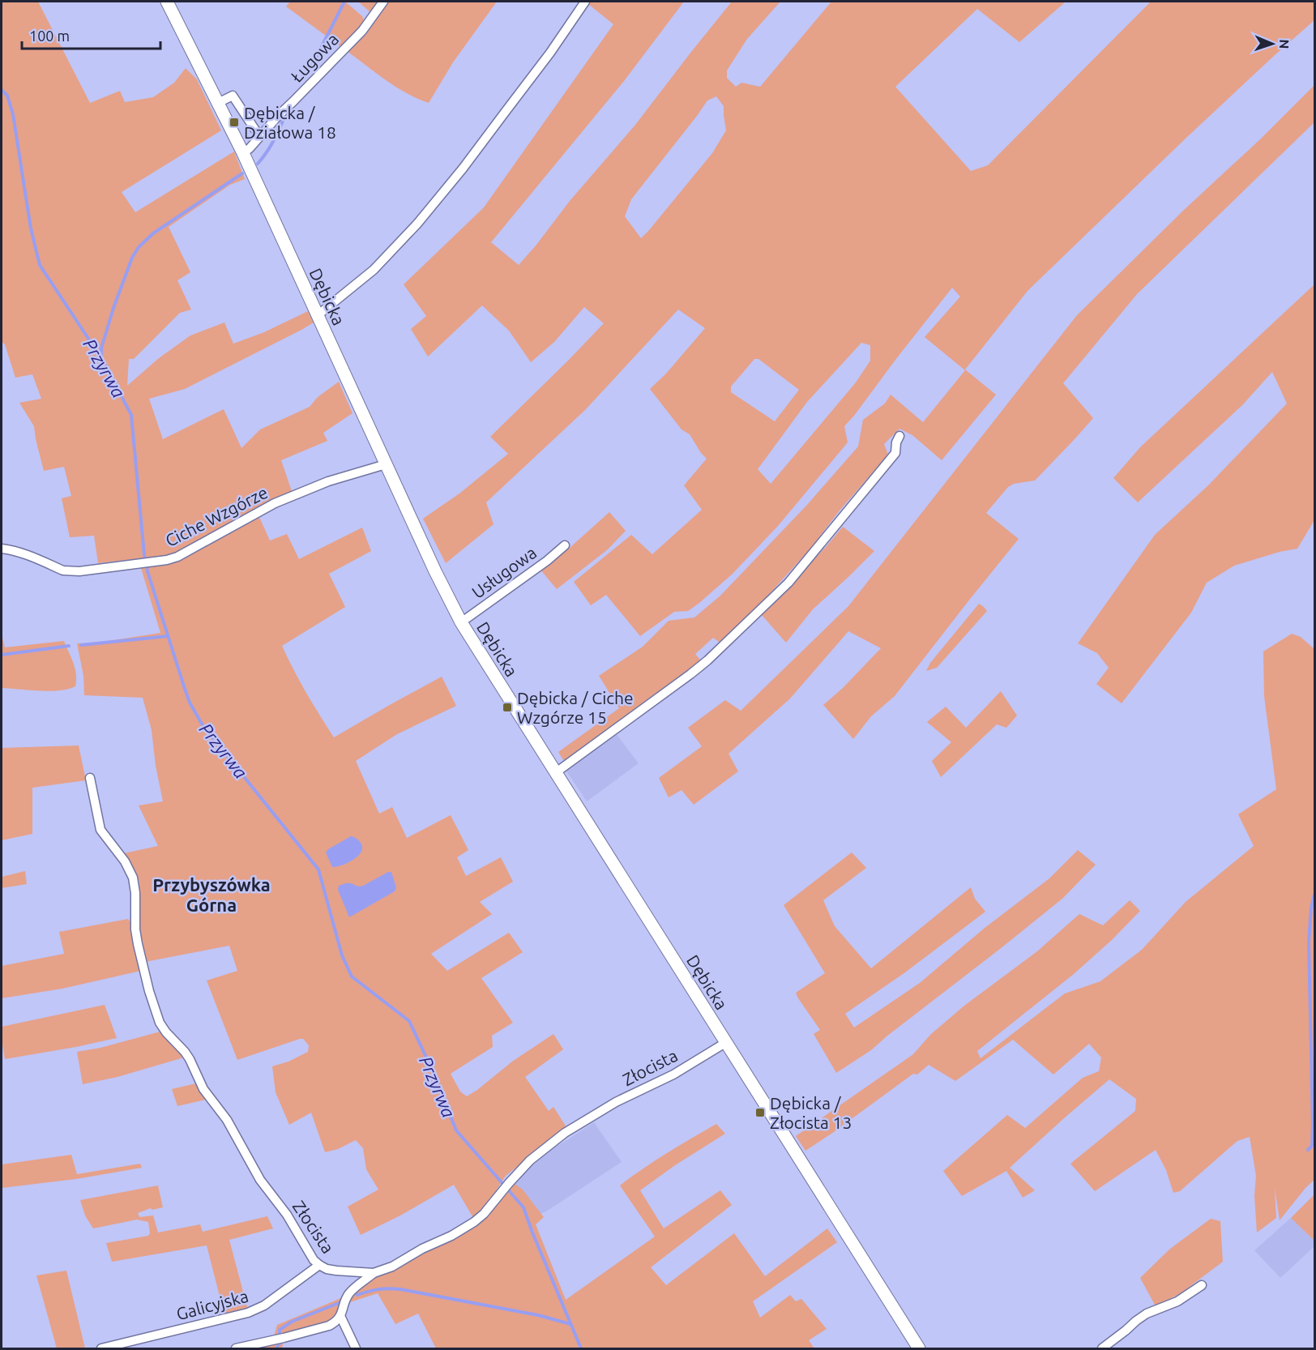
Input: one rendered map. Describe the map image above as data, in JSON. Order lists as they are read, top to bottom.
{
  "streets": {
    "street": [
      "Ługowa",
      "Dębicka",
      "Ciche Wzgórze",
      "Usługowa",
      "Złocista",
      "Galicyjska"
    ]
  },
  "crossings": [
    ["Ługowa", "Dębicka"],
    ["Dębicka", "Ciche Wzgórze"],
    ["Dębicka", "Usługowa"],
    ["Dębicka", "Złocista"],
    ["Złocista", "Galicyjska"]
  ],
  "districts": ["Przybyszówka Górna"],
  "water": ["Przyrwa"],
  "places": {
    "transit": ["Dębicka / Działowa 18", "Dębicka / Ciche Wzgórze 15", "Dębicka / Złocista 13"]
  },
  "scale_bar": "100 m",
  "north": "right"
}
